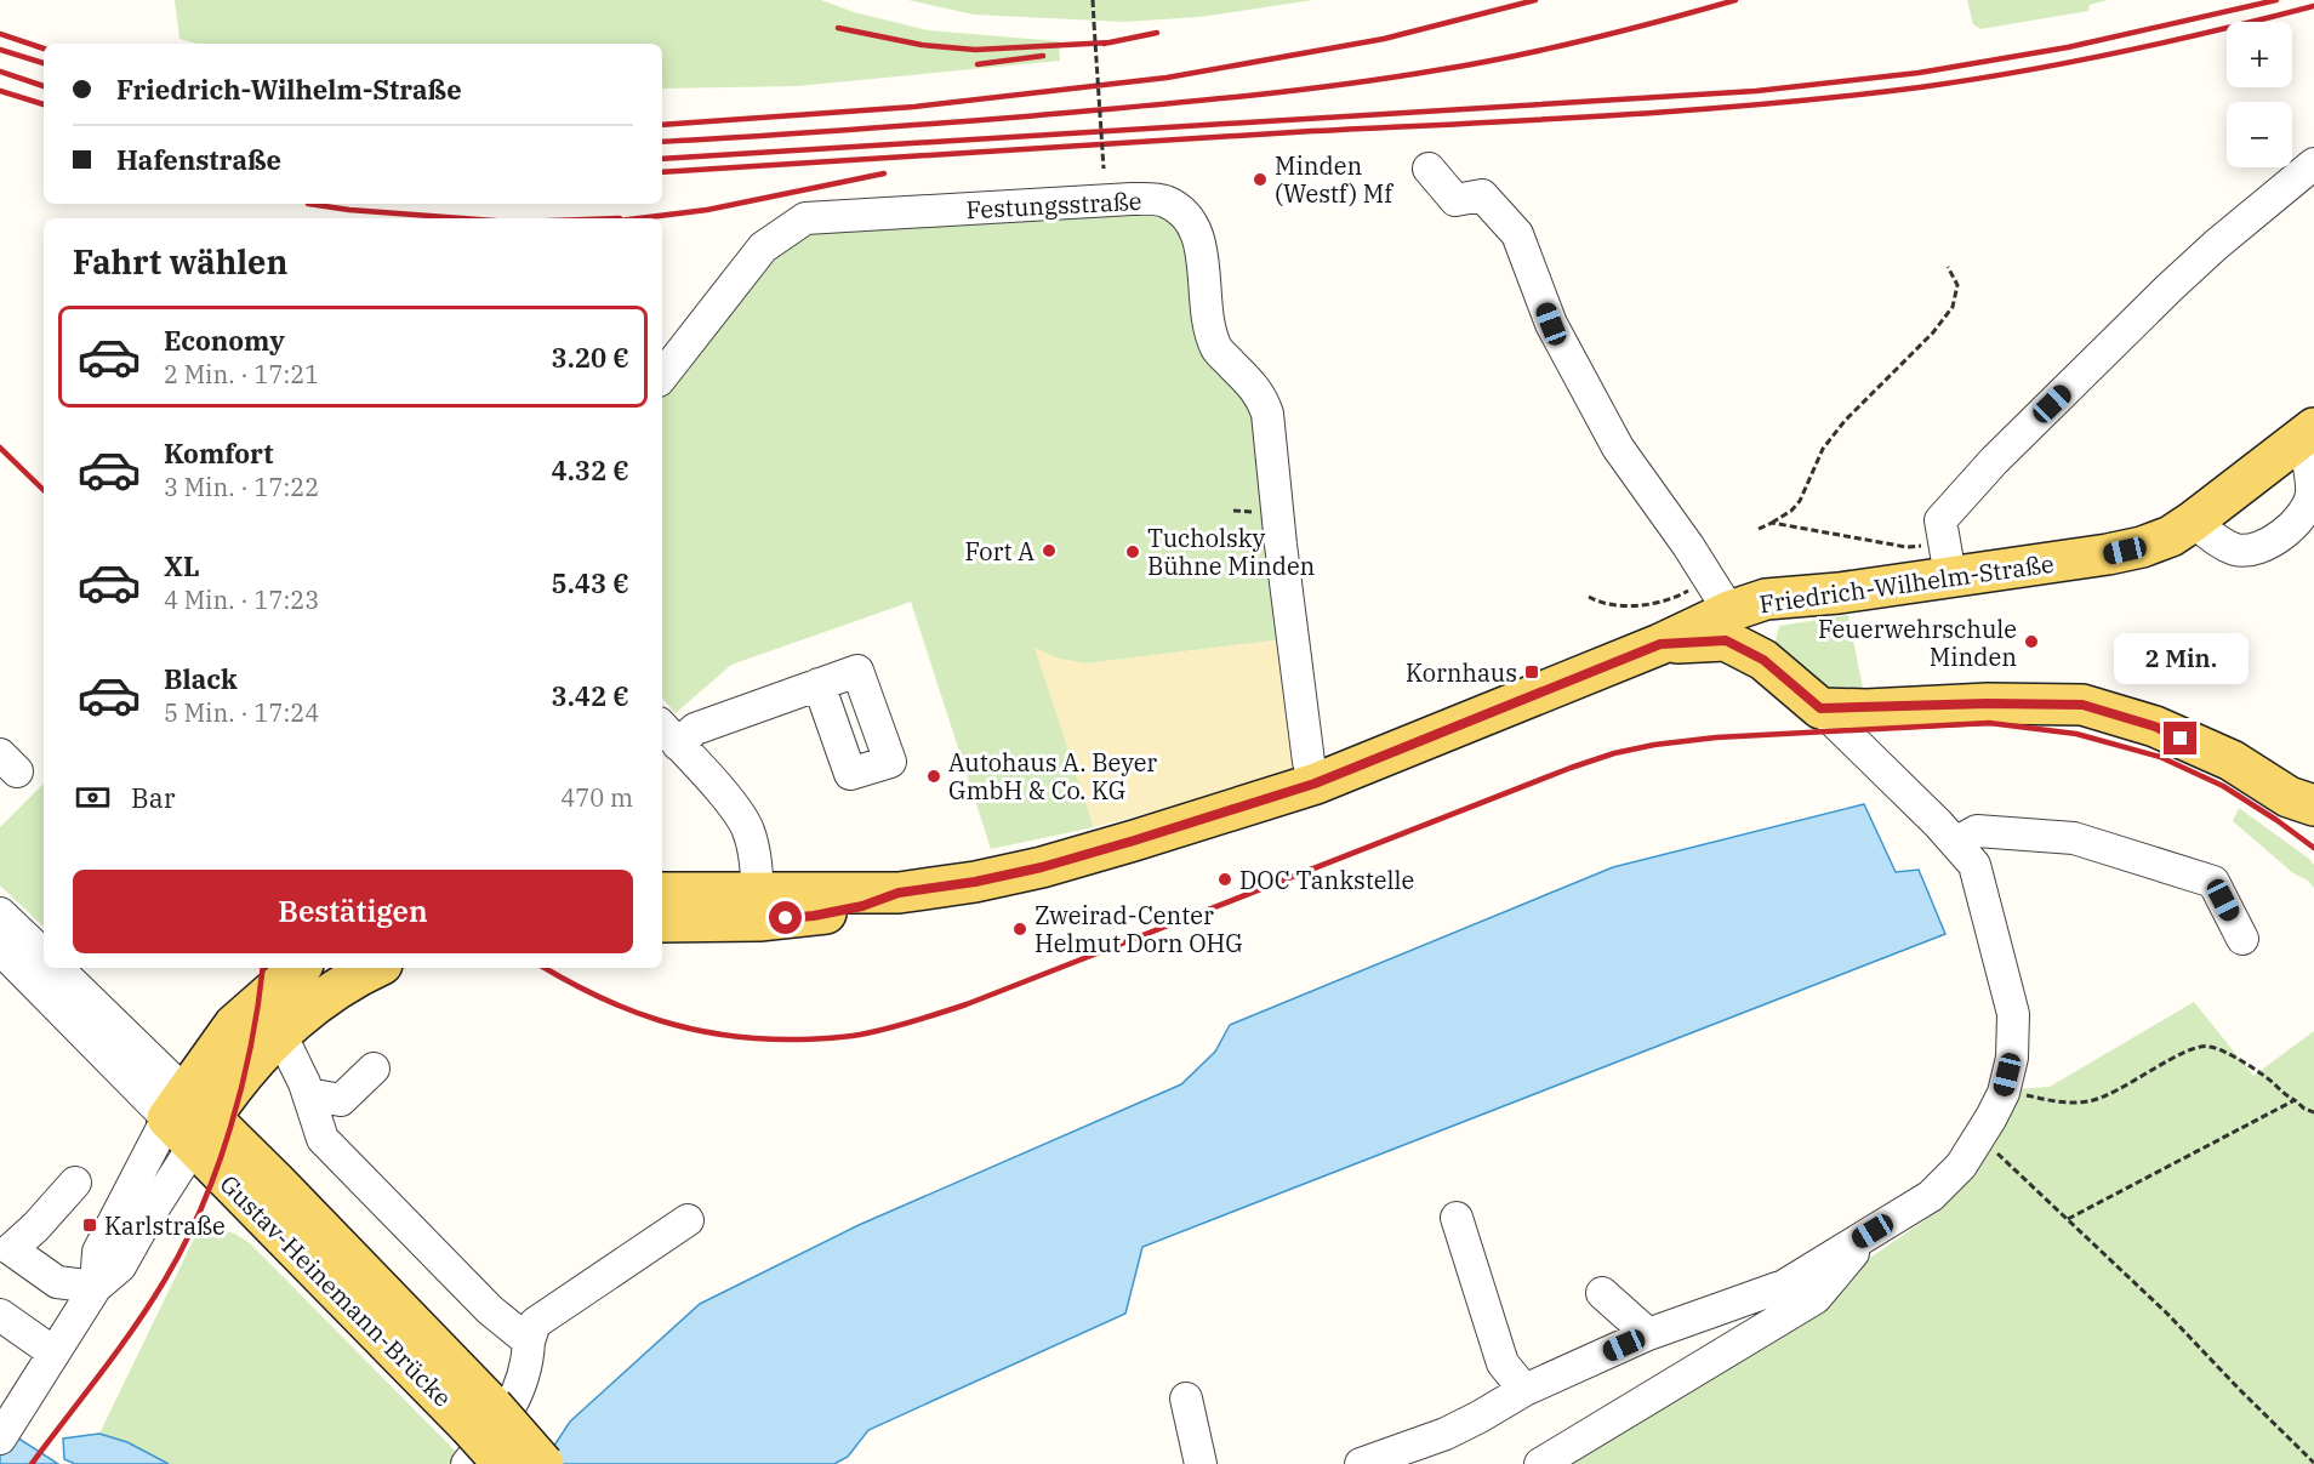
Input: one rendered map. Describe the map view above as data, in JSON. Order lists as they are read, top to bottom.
{
  "streets": {
    "main road": ["Friedrich-Wilhelm-Straße", "Gustav-Heinemann-Brücke"],
    "street": ["Festungsstraße"]
  },
  "crossings": [
    ["Festungsstraße", "Friedrich-Wilhelm-Straße"]
  ],
  "places": {
    "other": [
      "Minden (Westf) Mf",
      "Fort A",
      "Tucholsky Bühne Minden",
      "Feuerwehrschule Minden",
      "Autohaus A. Beyer GmbH & Co. KG",
      "DOC Tankstelle",
      "Zweirad-Center Helmut Dorn OHG"
    ],
    "transit": ["Kornhaus", "Karlstraße"]
  },
  "page": {
    "map_buttons": ["+", "−"],
    "banner": ["Friedrich-Wilhelm-Straße", "Hafenstraße"],
    "heading": "Fahrt wählen",
    "list": [
      {
        "name": "Economy",
        "note": "2 Min. · 17:21",
        "value": "3.20 €"
      },
      {
        "name": "Komfort",
        "note": "3 Min. · 17:22",
        "value": "4.32 €"
      },
      {
        "name": "XL",
        "note": "4 Min. · 17:23",
        "value": "5.43 €"
      },
      {
        "name": "Black",
        "note": "5 Min. · 17:24",
        "value": "3.42 €"
      }
    ],
    "bubble": "2 Min.",
    "pay": ["Bar", "470 m"],
    "buttons": "Bestätigen"
  }
}
